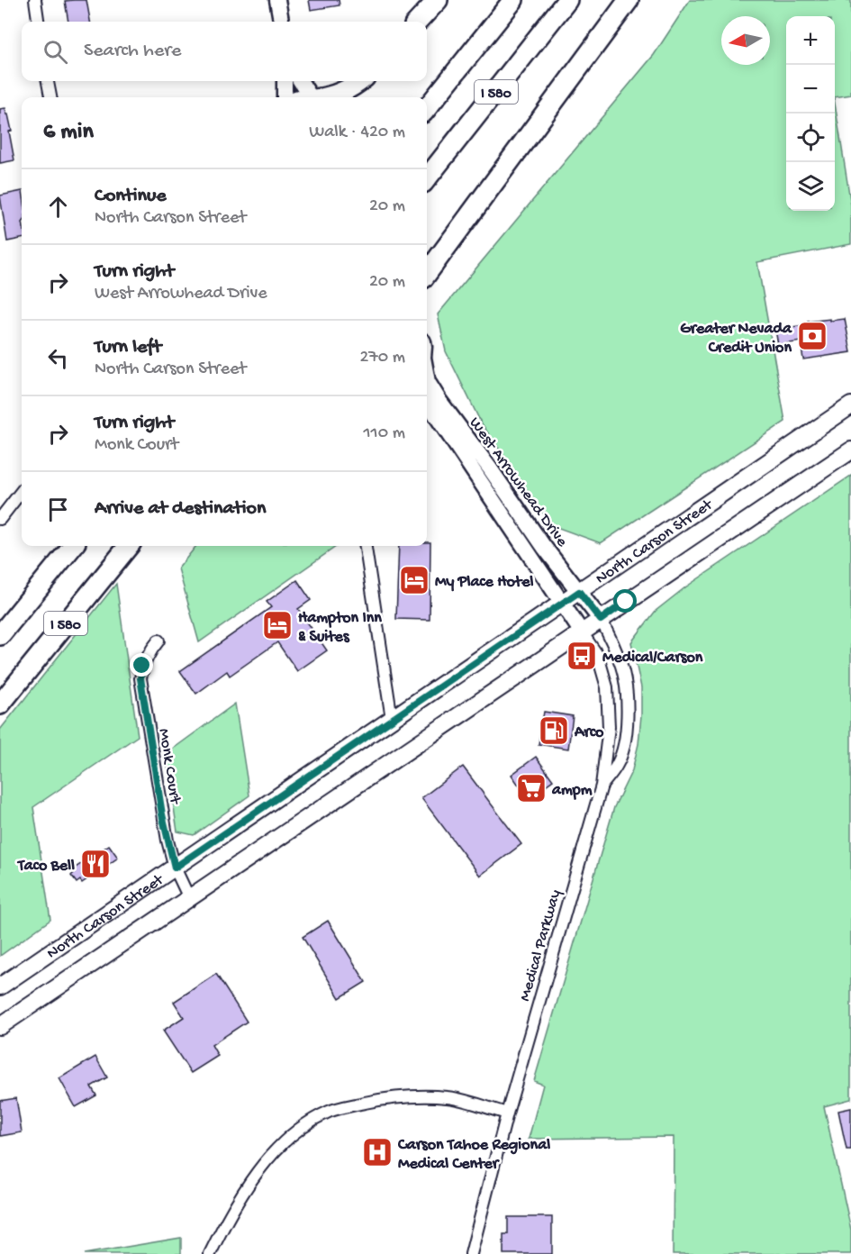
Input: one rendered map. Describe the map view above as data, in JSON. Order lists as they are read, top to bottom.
{
  "streets": {
    "highway": ["I 580"],
    "main road": ["West Arrowhead Drive", "North Carson Street"],
    "street": ["Monk Court", "Medical Parkway"]
  },
  "crossings": [
    ["West Arrowhead Drive", "North Carson Street"],
    ["West Arrowhead Drive", "Medical Parkway"],
    ["North Carson Street", "Monk Court"],
    ["North Carson Street", "Medical Parkway"]
  ],
  "places": {
    "bank": ["Greater Nevada Credit Union"],
    "hotel": ["My Place Hotel", "Hampton Inn & Suites"],
    "bus stop": ["Medical/Carson"],
    "fuel station": ["Arco"],
    "supermarket": ["ampm"],
    "restaurant": ["Taco Bell"],
    "hospital": ["Carson Tahoe Regional Medical Center"]
  },
  "north": "left",
  "page": {
    "map_buttons": ["+", "−"],
    "search": "Search here",
    "heading": ["6 min", "Walk · 420 m"],
    "list": [
      ["Continue", "North Carson Street", "20 m"],
      ["Turn right", "West Arrowhead Drive", "20 m"],
      ["Turn left", "North Carson Street", "270 m"],
      ["Turn right", "Monk Court", "110 m"],
      "Arrive at destination"
    ]
  }
}
